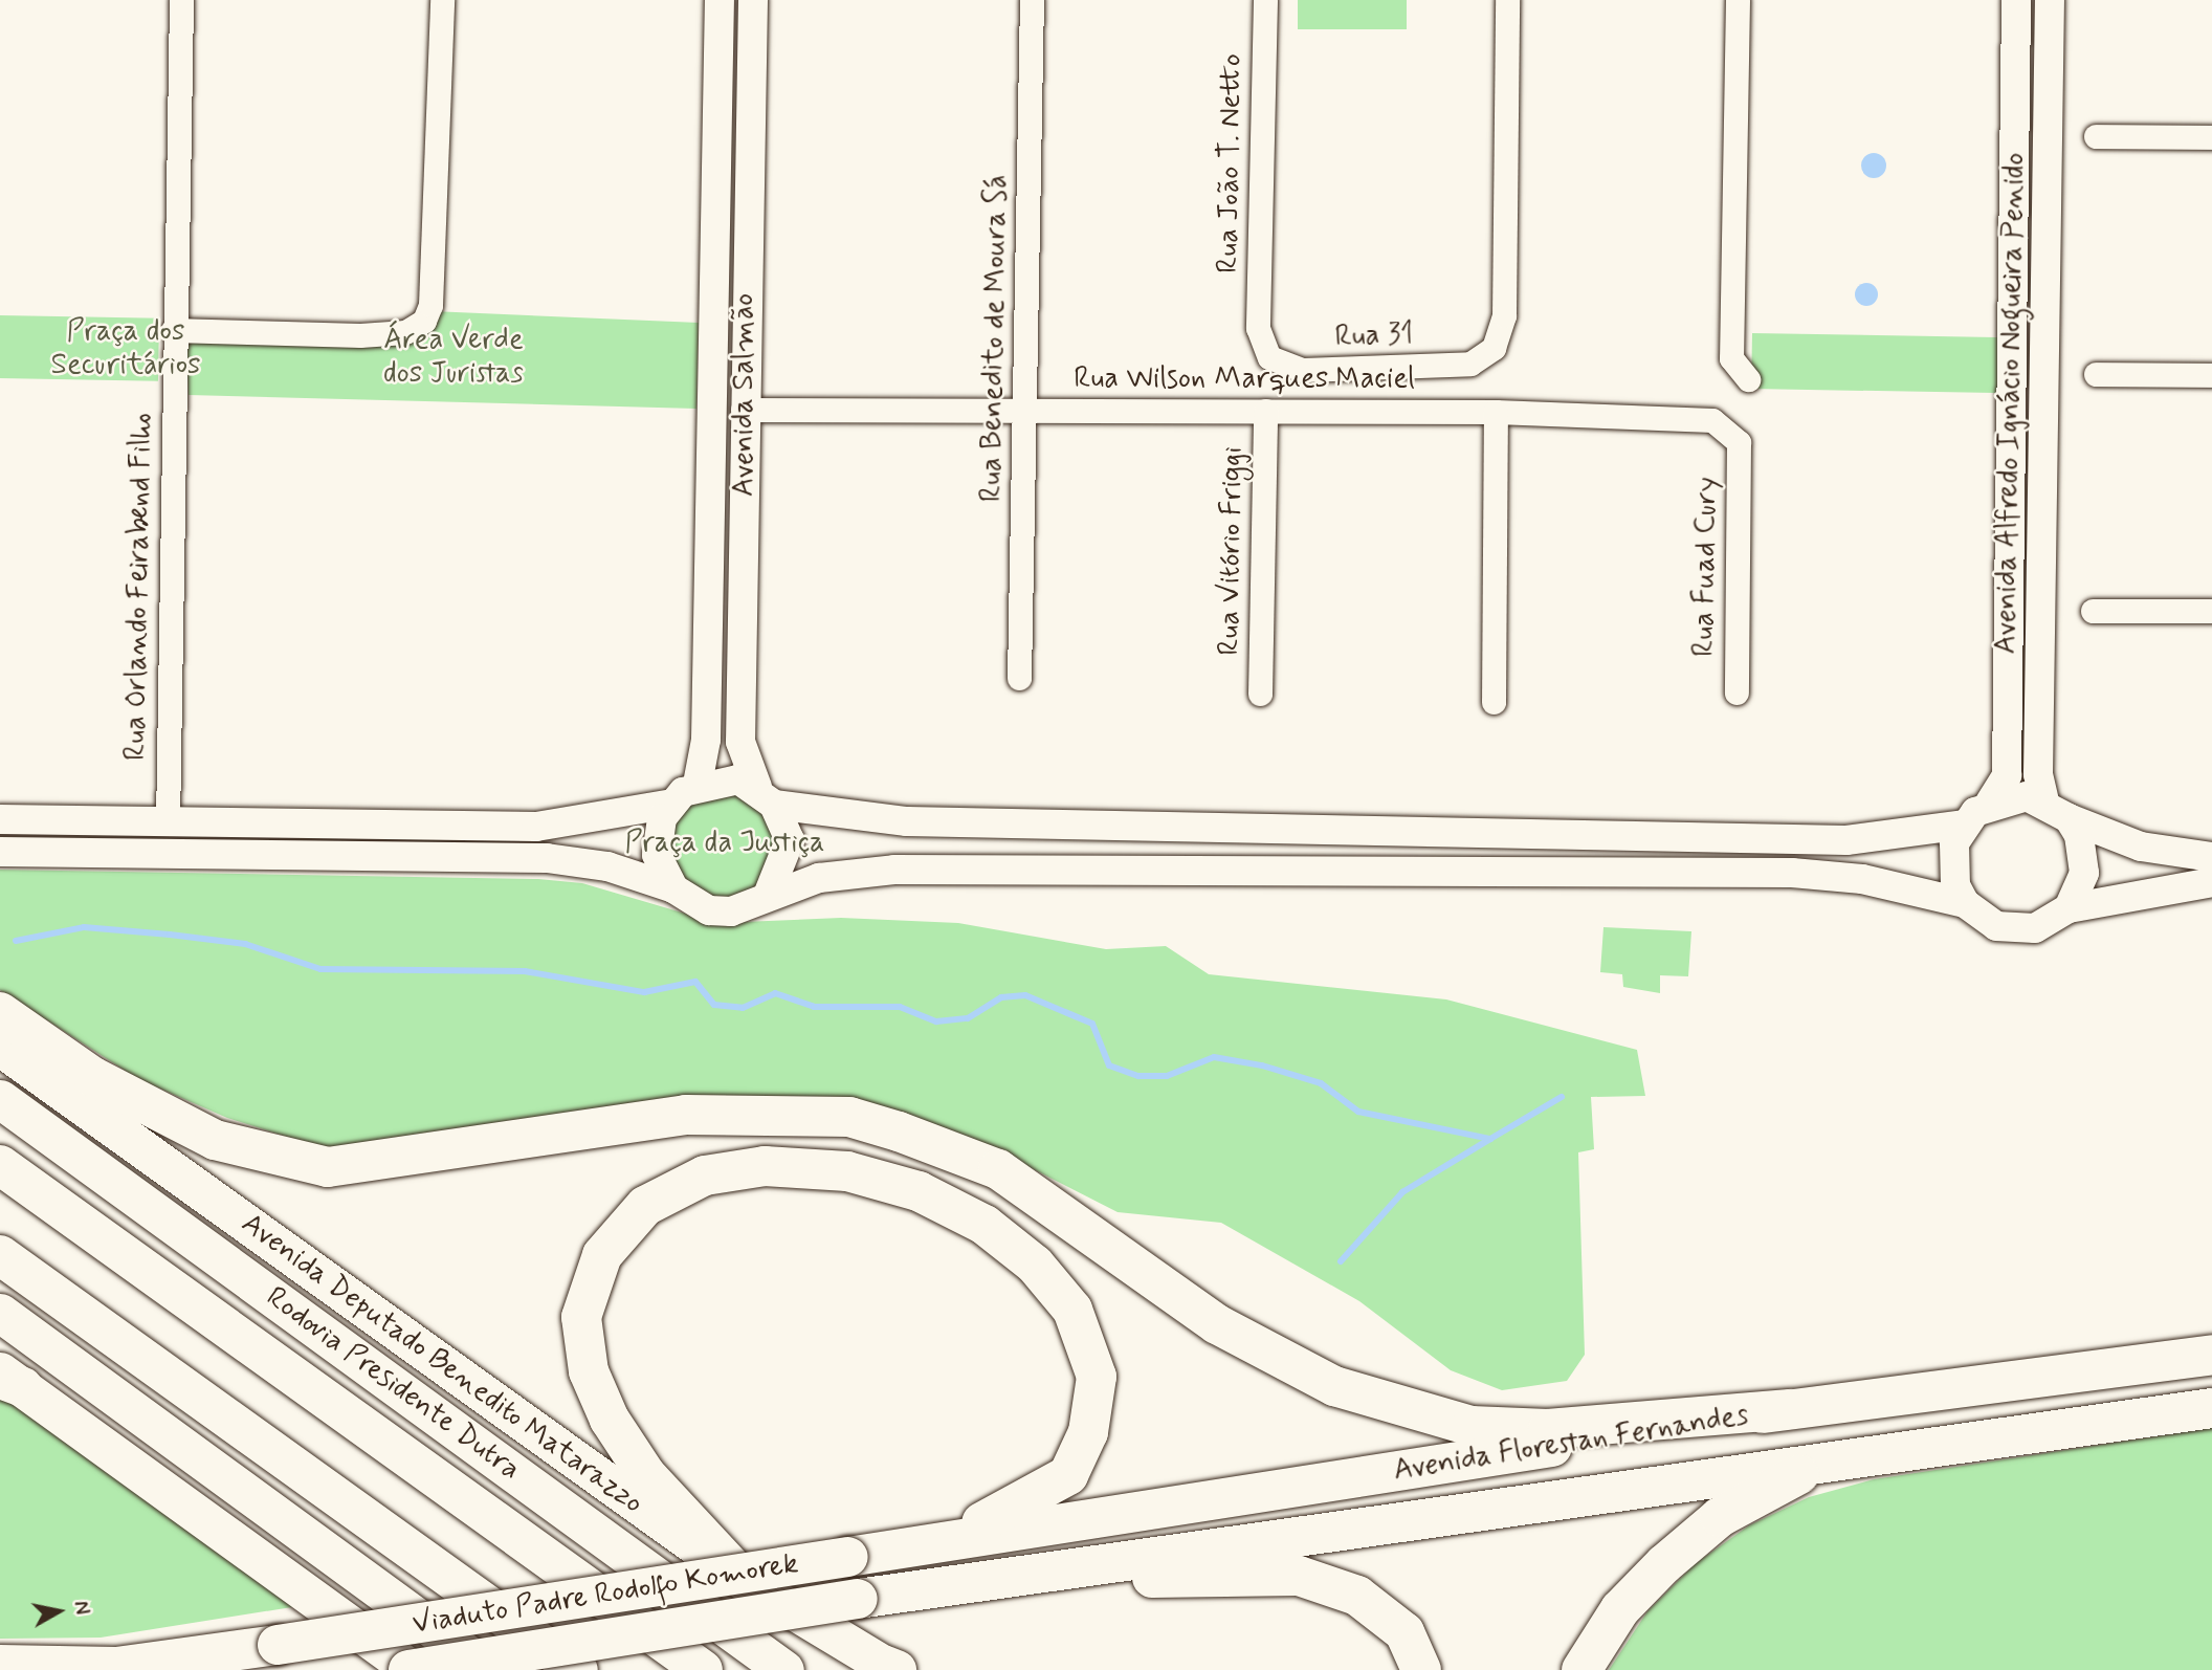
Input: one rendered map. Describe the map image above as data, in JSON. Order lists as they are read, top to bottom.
{
  "streets": {
    "highway": ["Rodovia Presidente Dutra", "Avenida Florestan Fernandes", "Viaduto Padre Rodolfo Komorek"],
    "main road": ["Avenida Deputado Benedito Matarazzo"],
    "street": [
      "Rua João T. Netto",
      "Rua 31",
      "Rua Benedito de Moura Sá",
      "Rua Wilson Marques Maciel",
      "Avenida Salmão",
      "Avenida Alfredo Ignácio Nogueira Penido",
      "Rua Vitório Friggi",
      "Rua Fuad Cury",
      "Rua Orlando Feirabend Filho"
    ]
  },
  "crossings": [
    ["Rua João T. Netto", "Rua 31"],
    ["Rua Benedito de Moura Sá", "Rua Wilson Marques Maciel"],
    ["Rua Wilson Marques Maciel", "Avenida Salmão"],
    ["Rua Wilson Marques Maciel", "Rua Vitório Friggi"],
    ["Rua Wilson Marques Maciel", "Rua Fuad Cury"],
    ["Avenida Florestan Fernandes", "Viaduto Padre Rodolfo Komorek"]
  ],
  "parks": ["Praça dos Securitários", "Área Verde dos Juristas", "Praça da Justiça"],
  "north": "right"
}
